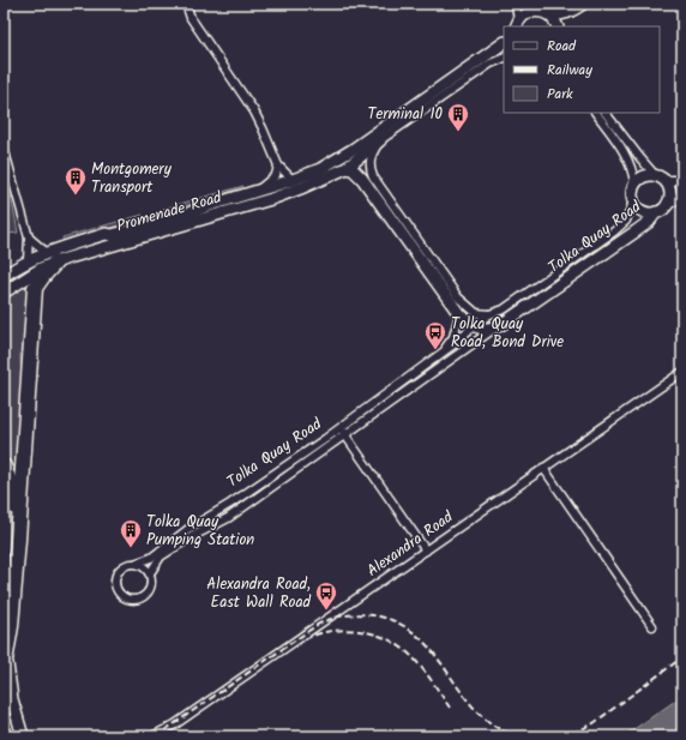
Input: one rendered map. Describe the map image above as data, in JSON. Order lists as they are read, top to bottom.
{
  "streets": {
    "street": ["Promenade Road", "Tolka Quay Road", "Alexandra Road"]
  },
  "places": {
    "building": ["Terminal 10", "Montgomery Transport", "Tolka Quay Pumping Station"],
    "bus stop": ["Tolka Quay Road, Bond Drive", "Alexandra Road, East Wall Road"]
  },
  "legend": ["Road", "Railway", "Park"]
}
